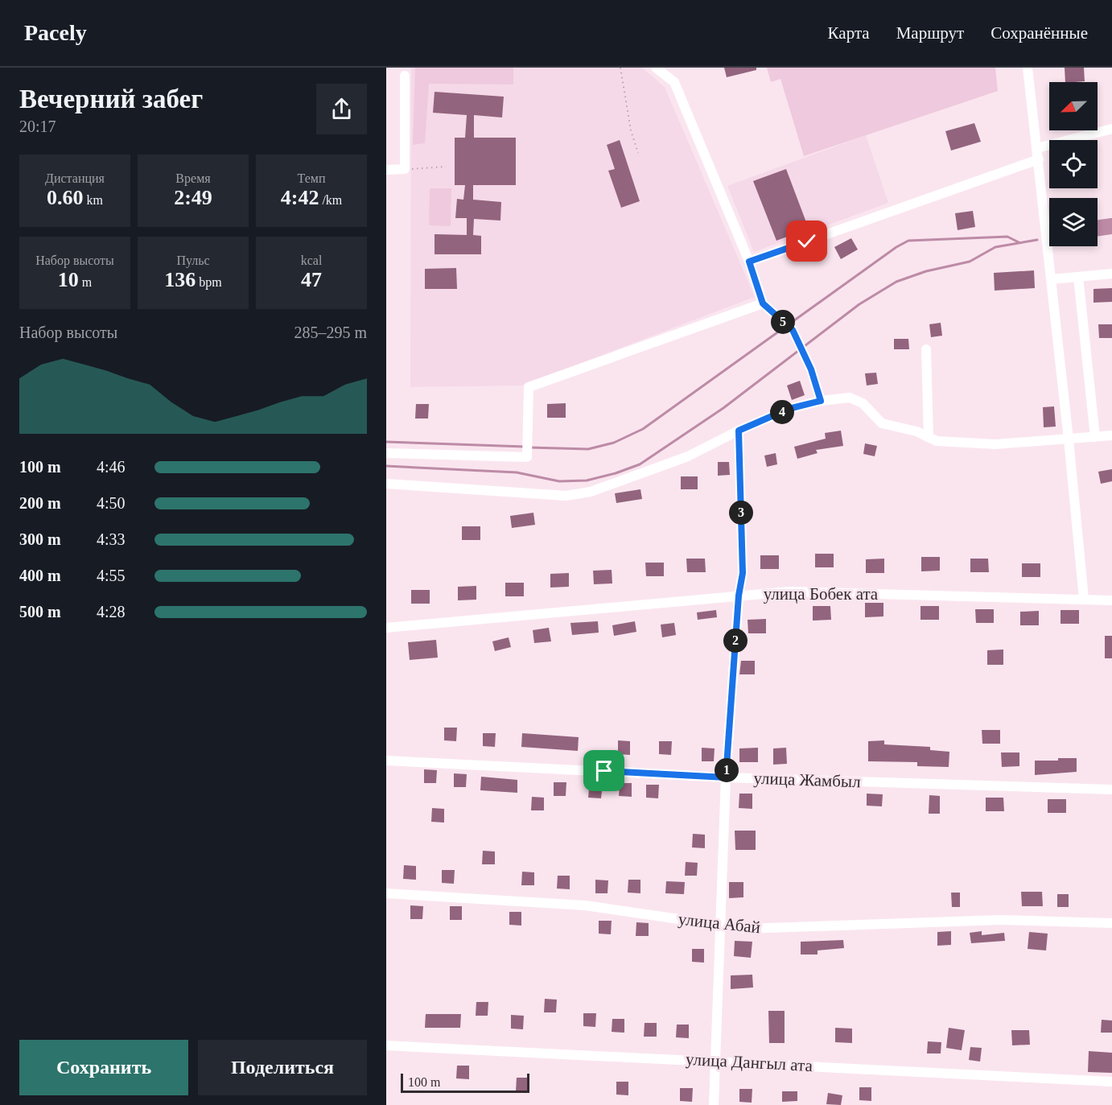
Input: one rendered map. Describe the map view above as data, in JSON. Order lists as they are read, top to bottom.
{
  "streets": {
    "street": [
      "улица Бобек ата",
      "улица Жамбыл",
      "улица Абай",
      "улица Дангыл ата"
    ]
  },
  "scale_bar": "100 m",
  "north": "bottom left",
  "page": {
    "header": "Pacely",
    "nav": ["Карта", "Маршрут", "Сохранённые"],
    "heading": ["Вечерний забег", "20:17"],
    "stats": [
      ["Дистанция", "0.60 km"],
      ["Время", "2:49"],
      ["Темп", "4:42 /km"],
      ["Набор высоты", "10 m"],
      ["Пульс", "136 bpm"],
      ["kcal", "47"]
    ],
    "pins": [
      "5",
      "4",
      "3",
      "2",
      "1"
    ],
    "chart": ["Набор высоты", "285–295 m"],
    "list": [
      {
        "name": "100 m",
        "note": "4:46"
      },
      {
        "name": "200 m",
        "note": "4:50"
      },
      {
        "name": "300 m",
        "note": "4:33"
      },
      {
        "name": "400 m",
        "note": "4:55"
      },
      {
        "name": "500 m",
        "note": "4:28"
      }
    ],
    "buttons": ["Сохранить", "Поделиться"],
    "scale": "100 m"
  }
}
